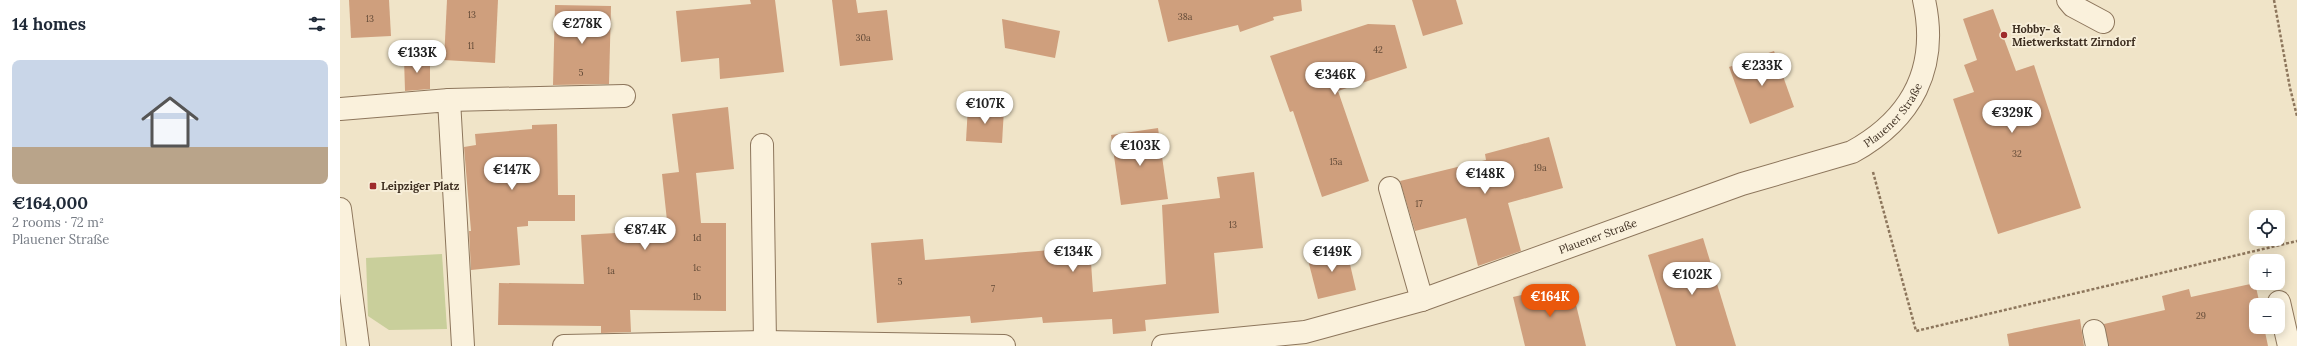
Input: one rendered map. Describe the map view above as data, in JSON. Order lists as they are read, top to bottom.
{
  "streets": {
    "street": ["Plauener Straße"]
  },
  "places": {
    "other": ["Hobby- & Mietwerkstatt Zirndorf"],
    "transit": ["Leipziger Platz"]
  },
  "house_numbers": [
    "13",
    "38a",
    "13",
    "30a",
    "11",
    "42",
    "5",
    "32",
    "15a",
    "19a",
    "17",
    "13",
    "1d",
    "1c",
    "1a",
    "5",
    "7",
    "1b",
    "29"
  ],
  "page": {
    "heading": "14 homes",
    "price": [
      "€278K",
      "€133K",
      "€233K",
      "€346K",
      "€107K",
      "€329K",
      "€103K",
      "€147K",
      "€148K",
      "€87.4K",
      "€134K",
      "€149K",
      "€102K",
      "€164K"
    ],
    "list": [
      {
        "name": "€164,000",
        "note": "2 rooms · 72 m² · Plauener Straße"
      }
    ],
    "map_buttons": ["+", "−"]
  }
}
